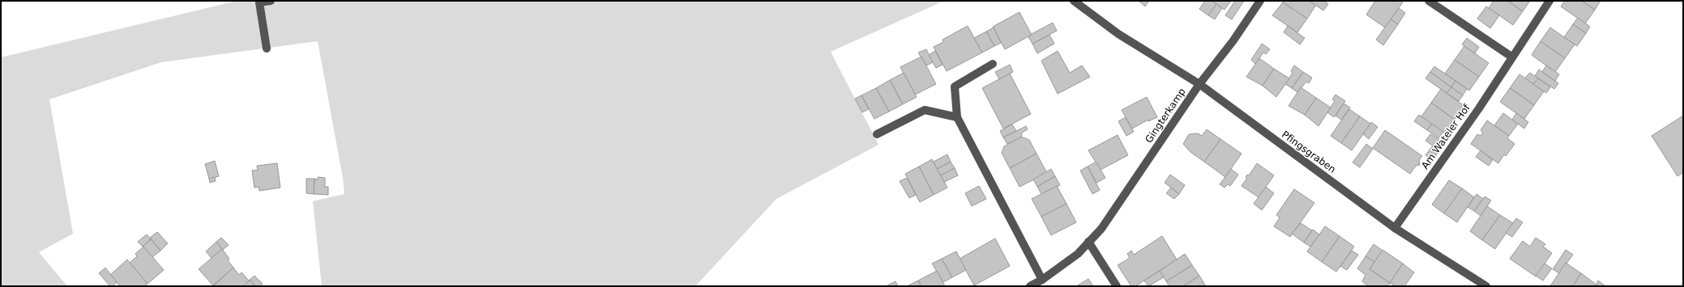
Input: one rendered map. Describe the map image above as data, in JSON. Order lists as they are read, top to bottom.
{
  "streets": {
    "street": ["Gingterkamp", "Am Wateler Hof", "Pfingsgraben"]
  },
  "crossings": [
    ["Gingterkamp", "Pfingsgraben"],
    ["Am Wateler Hof", "Pfingsgraben"]
  ]
}
